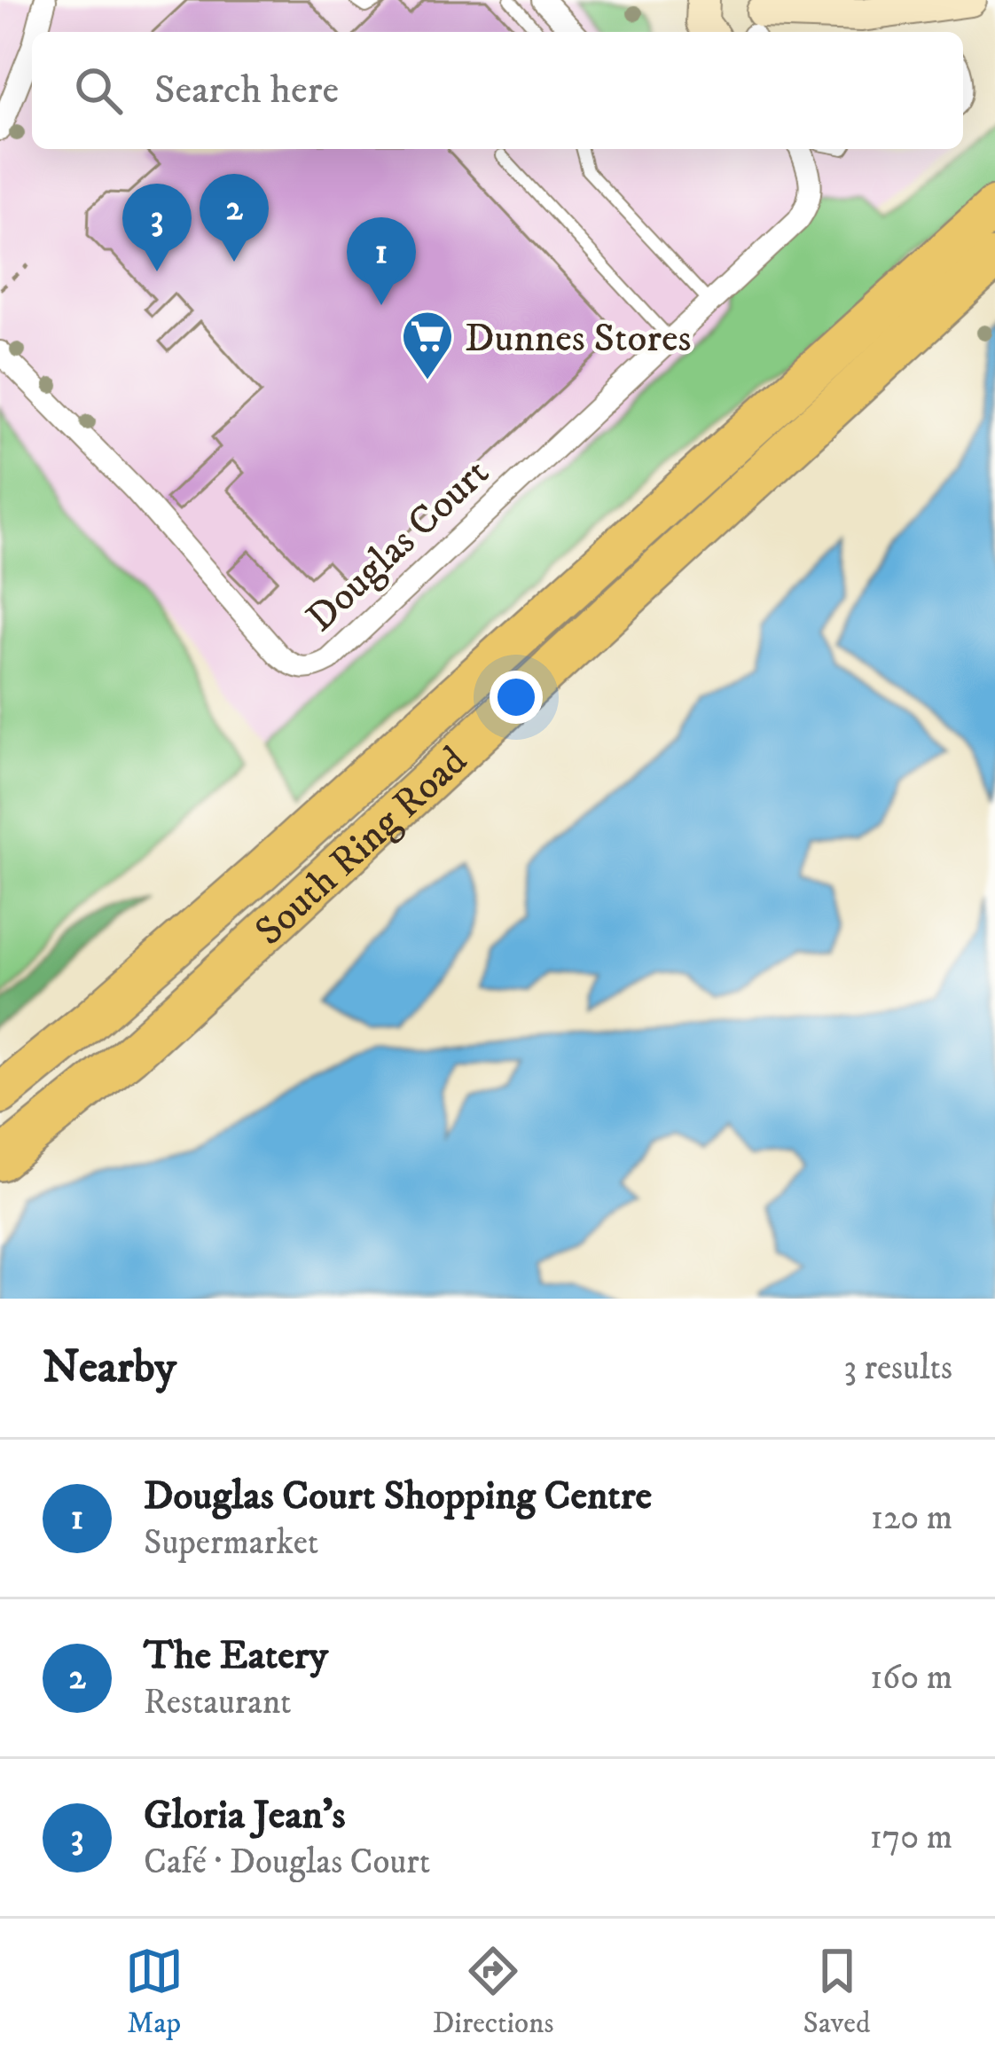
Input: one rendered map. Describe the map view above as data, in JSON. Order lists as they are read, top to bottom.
{
  "streets": {
    "highway": ["South Ring Road"],
    "street": ["Douglas Court"]
  },
  "places": {
    "supermarket": ["Dunnes Stores"]
  },
  "page": {
    "search": "Search here",
    "pins": ["2", "3", "1"],
    "heading": ["Nearby", "3 results"],
    "list": [
      {
        "mark": "1",
        "name": "Douglas Court Shopping Centre",
        "note": "Supermarket",
        "value": "120 m"
      },
      {
        "mark": "2",
        "name": "The Eatery",
        "note": "Restaurant",
        "value": "160 m"
      },
      {
        "mark": "3",
        "name": "Gloria Jean's",
        "note": "Café · Douglas Court",
        "value": "170 m"
      }
    ],
    "nav": ["Map", "Directions", "Saved"]
  }
}
